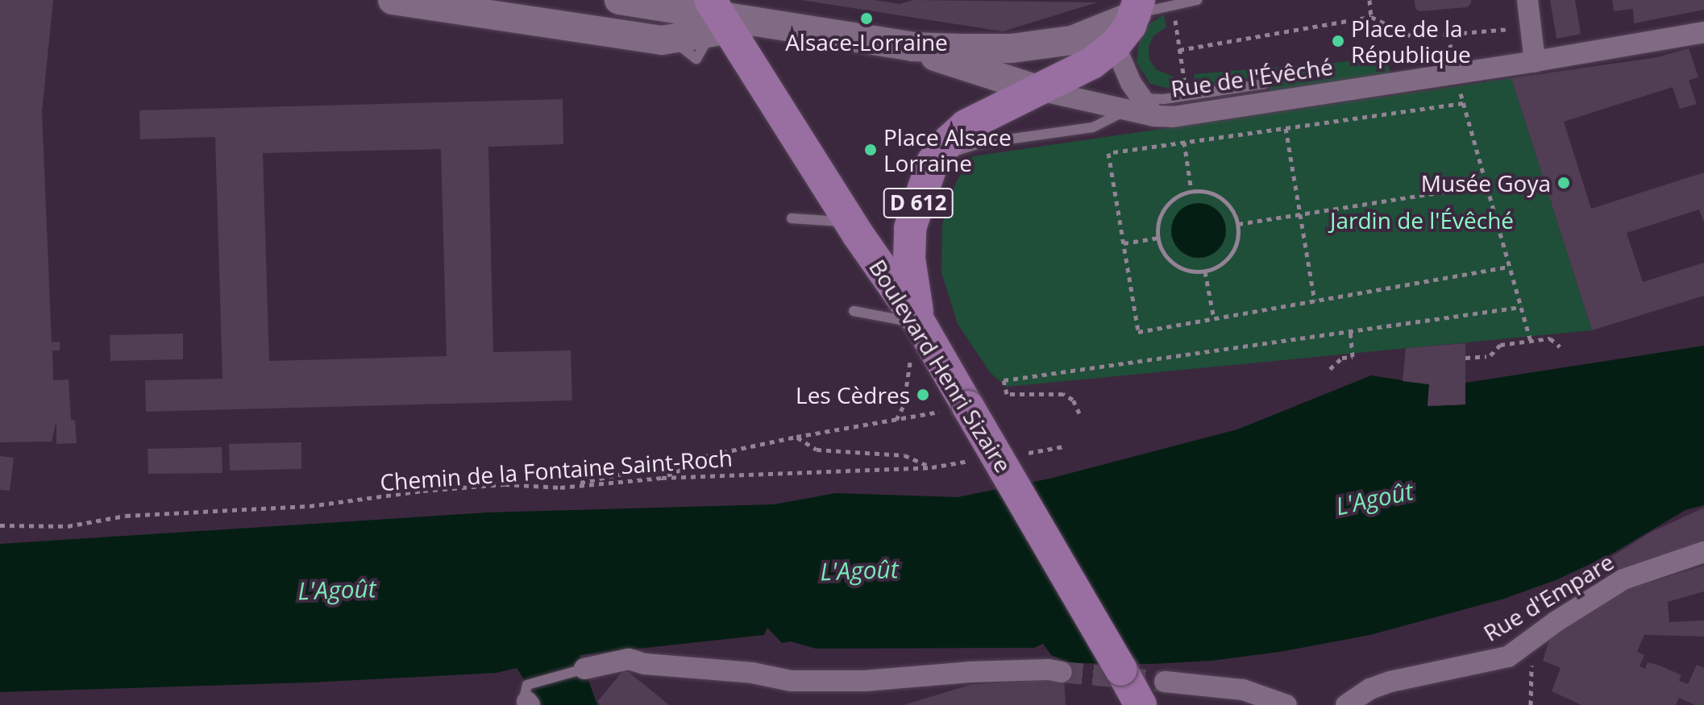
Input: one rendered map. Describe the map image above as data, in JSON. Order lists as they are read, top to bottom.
{
  "streets": {
    "main road": ["D 612", "Boulevard Henri Sizaire"],
    "street": ["Rue de l'Évêché", "Rue d'Empare"],
    "path": ["Chemin de la Fontaine Saint-Roch"]
  },
  "crossings": [
    ["Rue de l'Évêché", "D 612"],
    ["D 612", "Boulevard Henri Sizaire"]
  ],
  "water": ["L'Agoût"],
  "parks": ["Jardin de l'Évêché"],
  "places": [
    "Alsace-Lorraine",
    "Place de la République",
    "Place Alsace Lorraine",
    "Musée Goya",
    "Les Cèdres"
  ]
}
